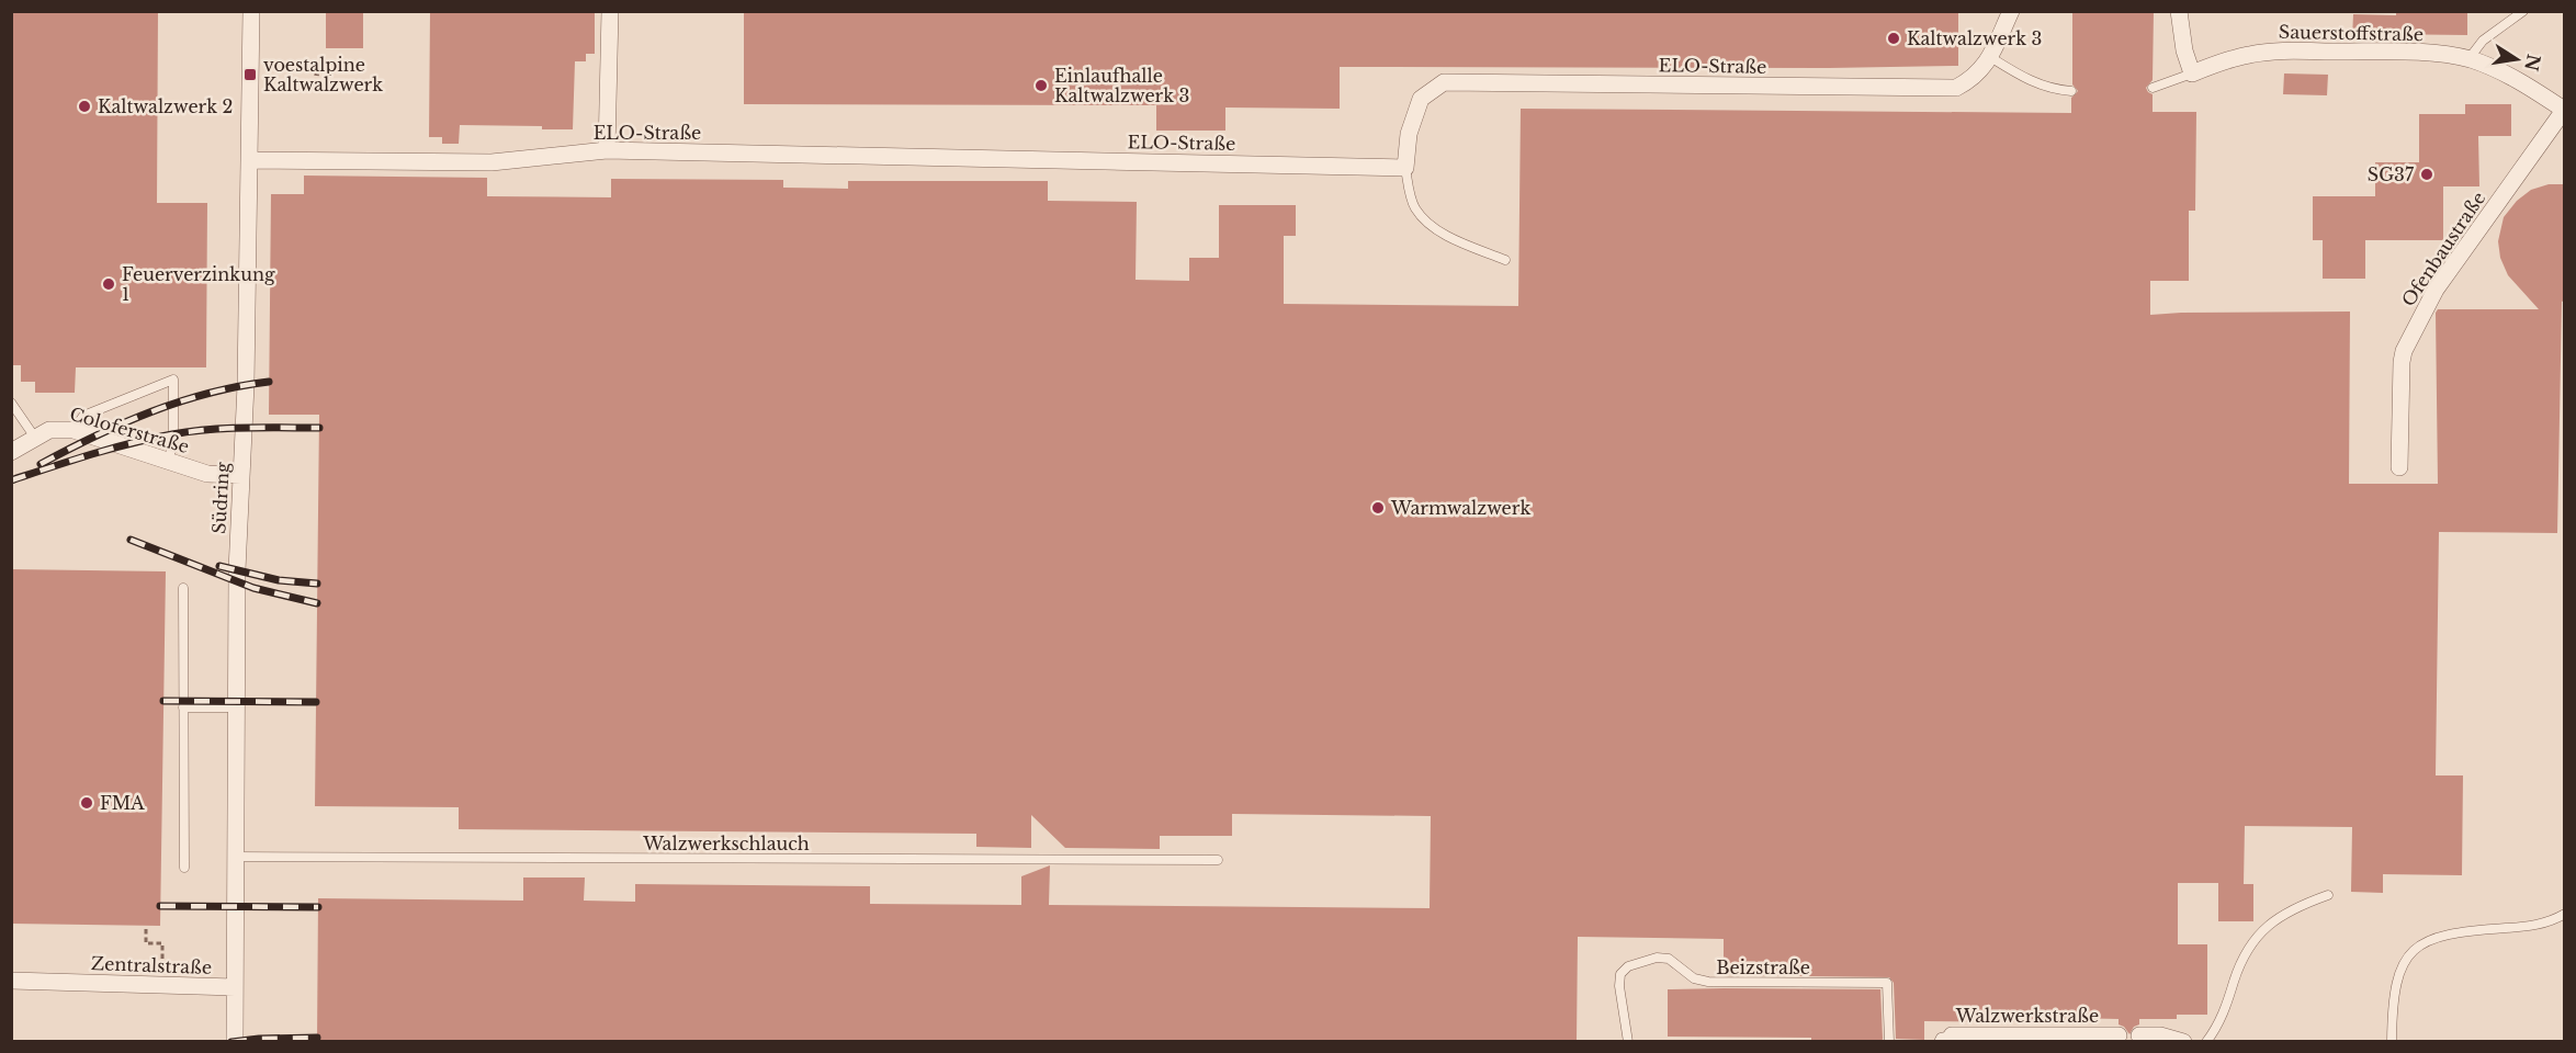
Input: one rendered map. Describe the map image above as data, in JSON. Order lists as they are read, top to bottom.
{
  "streets": {
    "street": [
      "Sauerstoffstraße",
      "ELO-Straße",
      "Ofenbaustraße",
      "Coloferstraße",
      "Südring",
      "Zentralstraße",
      "Walzwerkstraße"
    ],
    "lane": ["Walzwerkschlauch", "Beizstraße"]
  },
  "crossings": [
    ["Sauerstoffstraße", "Ofenbaustraße"],
    ["ELO-Straße", "Südring"],
    ["Coloferstraße", "Südring"],
    ["Südring", "Walzwerkschlauch"],
    ["Südring", "Zentralstraße"]
  ],
  "places": {
    "other": [
      "Kaltwalzwerk 3",
      "Einlaufhalle Kaltwalzwerk 3",
      "Kaltwalzwerk 2",
      "SG37",
      "Feuerverzinkung 1",
      "Warmwalzwerk",
      "FMA"
    ],
    "transit": ["voestalpine Kaltwalzwerk"]
  },
  "north": "right"
}
